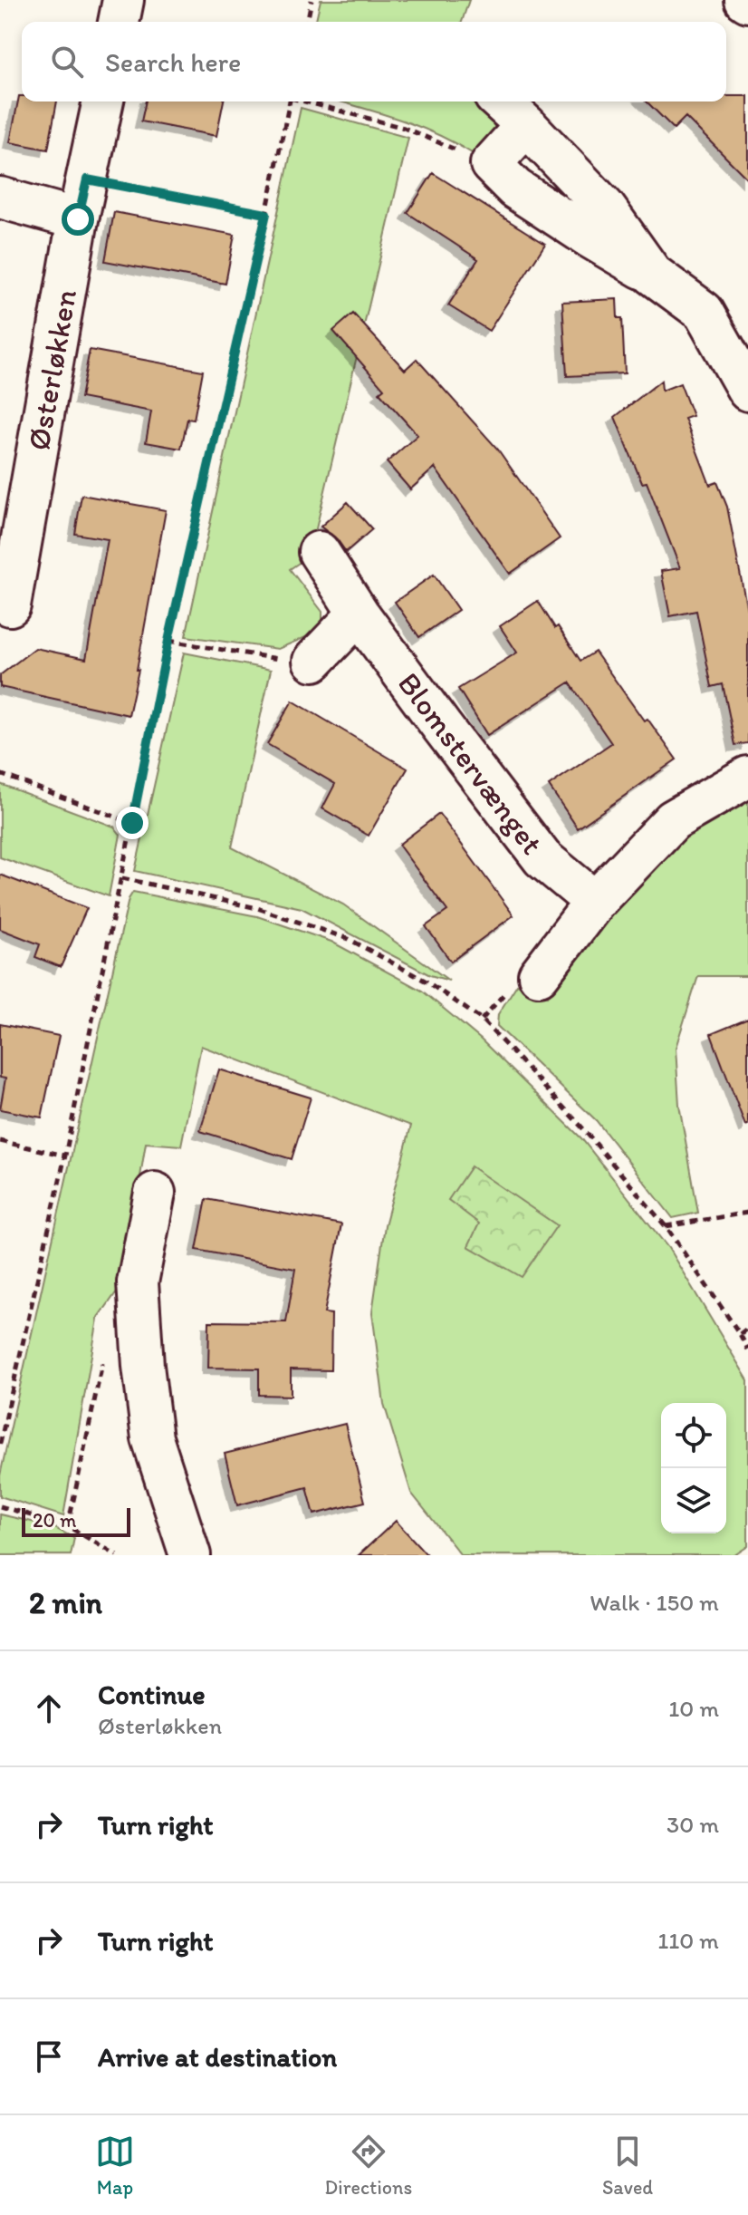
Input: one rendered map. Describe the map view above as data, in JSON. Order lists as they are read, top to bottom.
{
  "streets": {
    "street": ["Østerløkken", "Blomstervænget"]
  },
  "scale_bar": "20 m",
  "page": {
    "search": "Search here",
    "scale": "20 m",
    "heading": ["2 min", "Walk · 150 m"],
    "list": [
      ["Continue", "Østerløkken", "10 m"],
      ["Turn right", "30 m"],
      ["Turn right", "110 m"],
      "Arrive at destination"
    ],
    "nav": ["Map", "Directions", "Saved"]
  }
}
